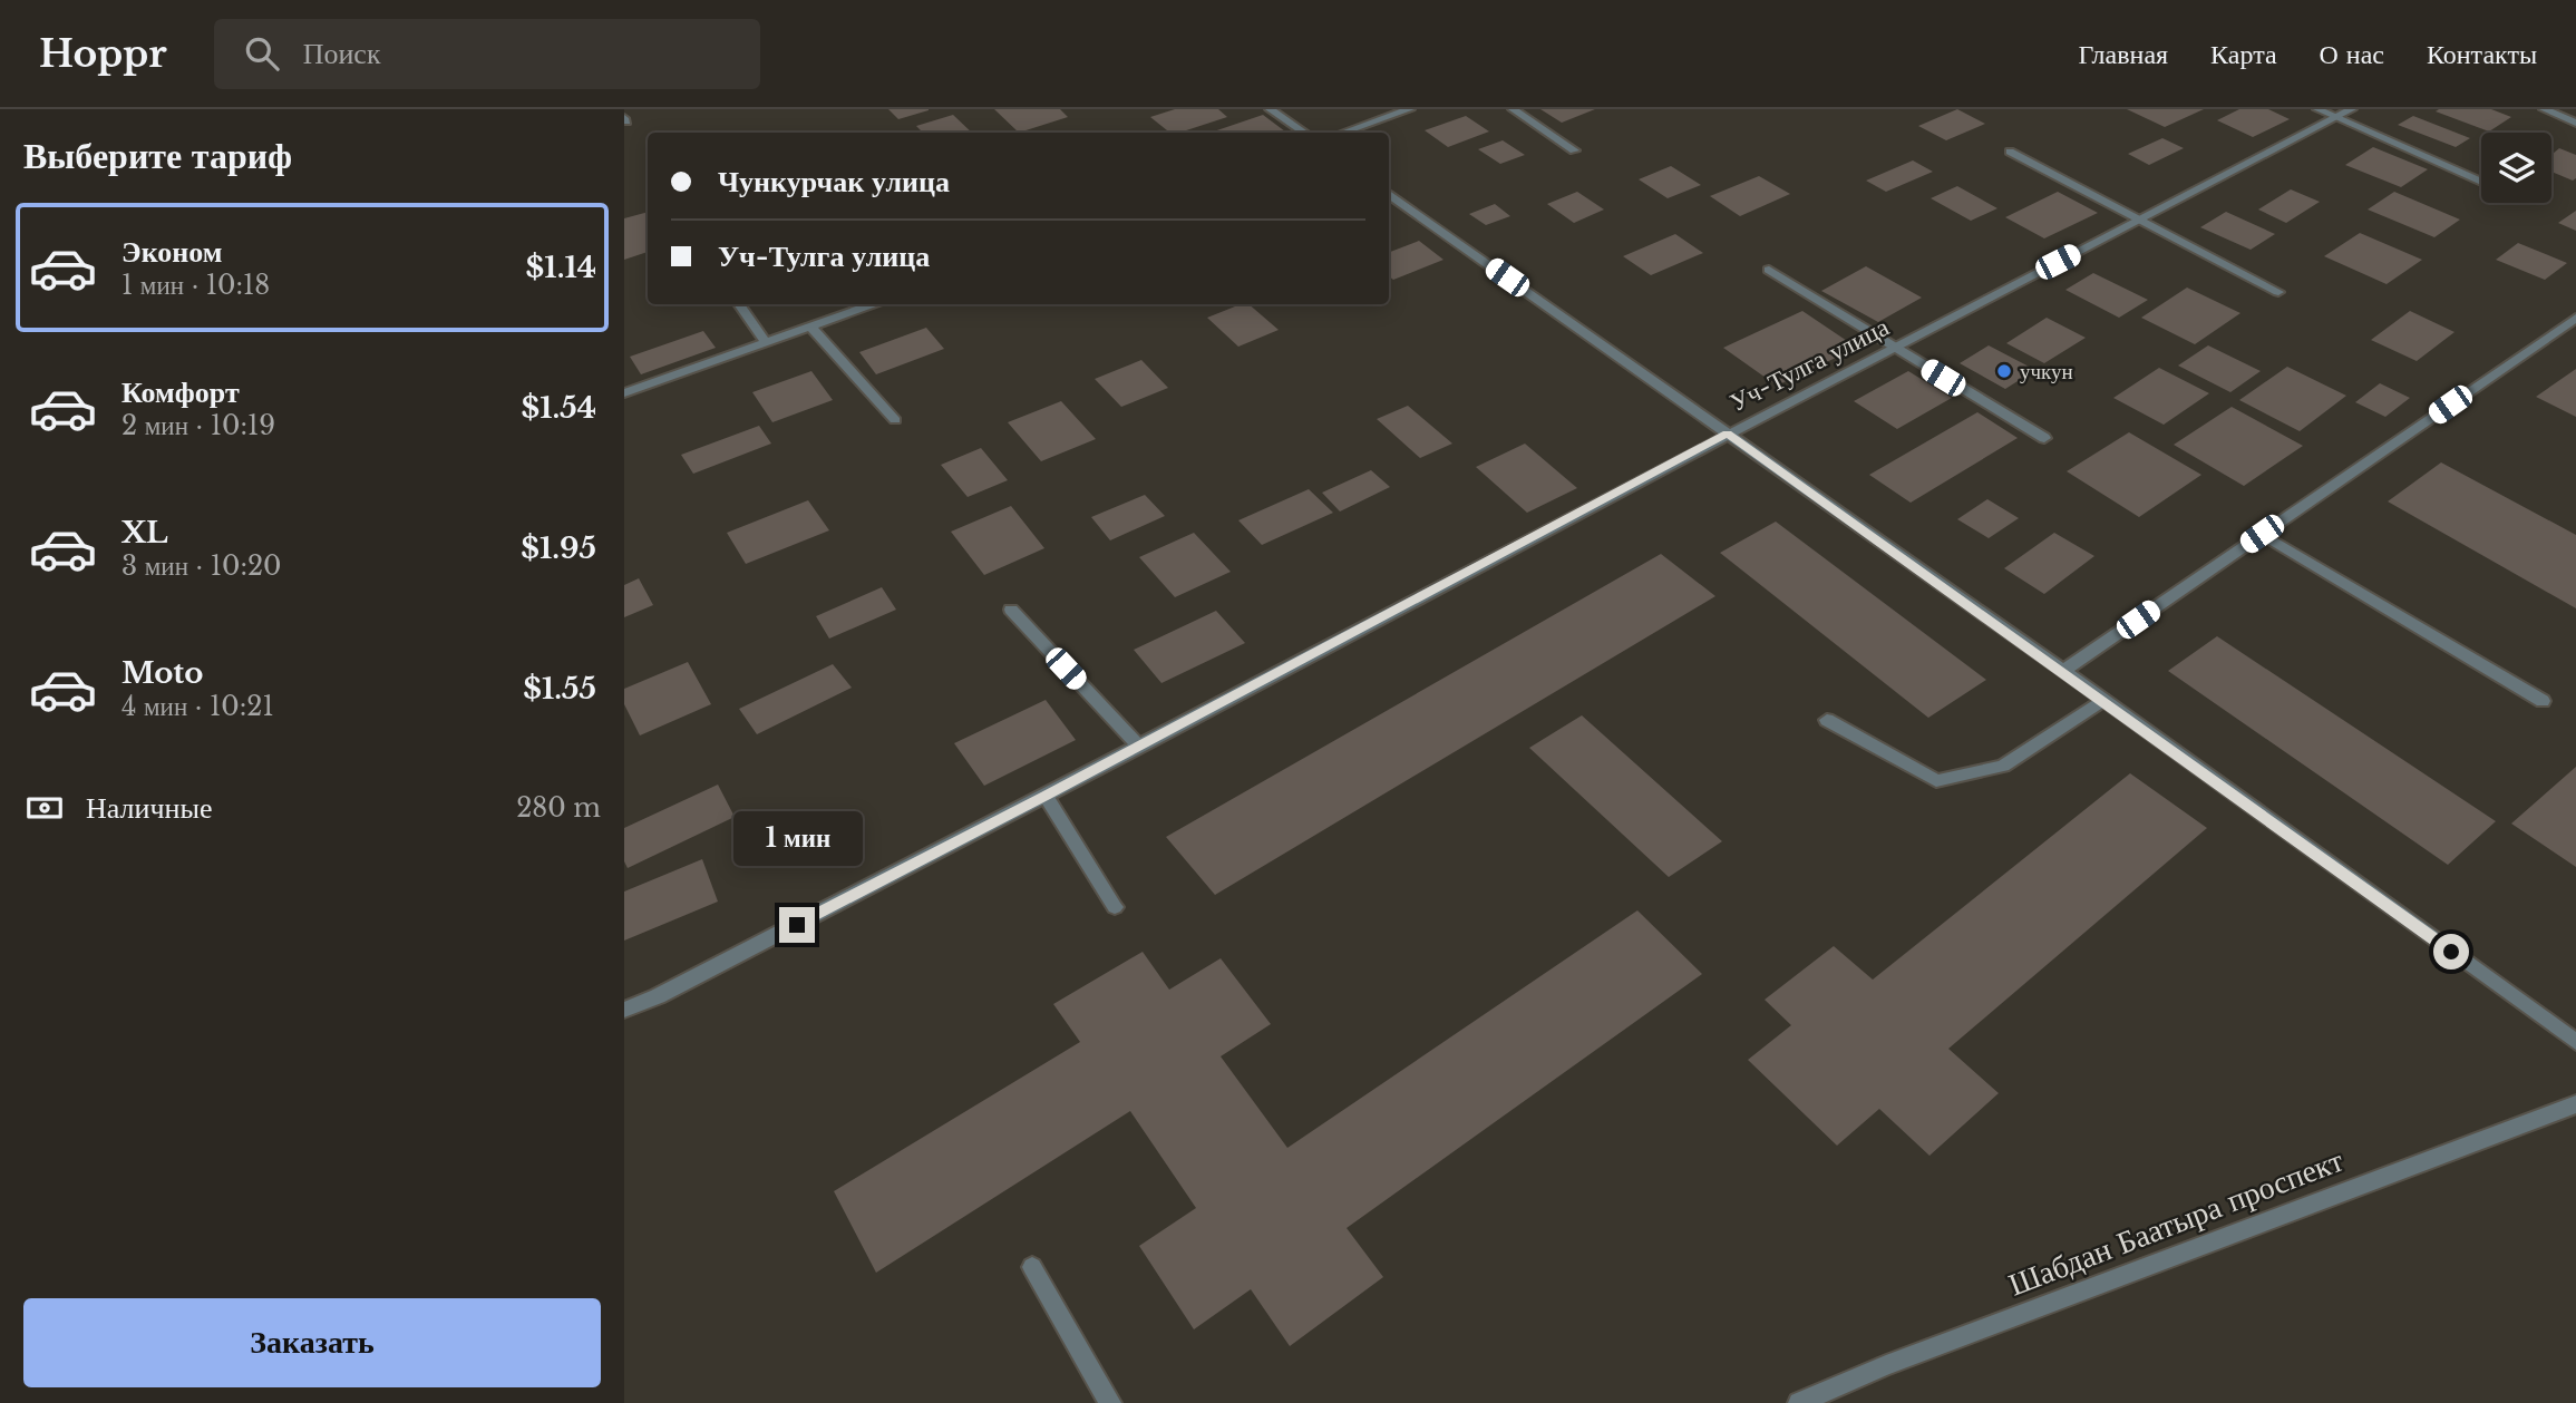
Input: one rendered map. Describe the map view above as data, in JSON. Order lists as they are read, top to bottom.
{
  "streets": {
    "street": ["Уч-Тулга улица", "Шабдан Баатыра проспект"]
  },
  "places": ["учкун"],
  "page": {
    "header": "Hoppr",
    "search": "Поиск",
    "nav": [
      "Главная",
      "Карта",
      "О нас",
      "Контакты"
    ],
    "heading": "Выберите тариф",
    "banner": ["Чункурчак улица", "Уч-Тулга улица"],
    "list": [
      {
        "name": "Эконом",
        "note": "1 мин · 10:18",
        "value": "$1.14"
      },
      {
        "name": "Комфорт",
        "note": "2 мин · 10:19",
        "value": "$1.54"
      },
      {
        "name": "XL",
        "note": "3 мин · 10:20",
        "value": "$1.95"
      },
      {
        "name": "Moto",
        "note": "4 мин · 10:21",
        "value": "$1.55"
      }
    ],
    "pay": ["Наличные", "280 m"],
    "bubble": "1 мин",
    "buttons": "Заказать"
  }
}
